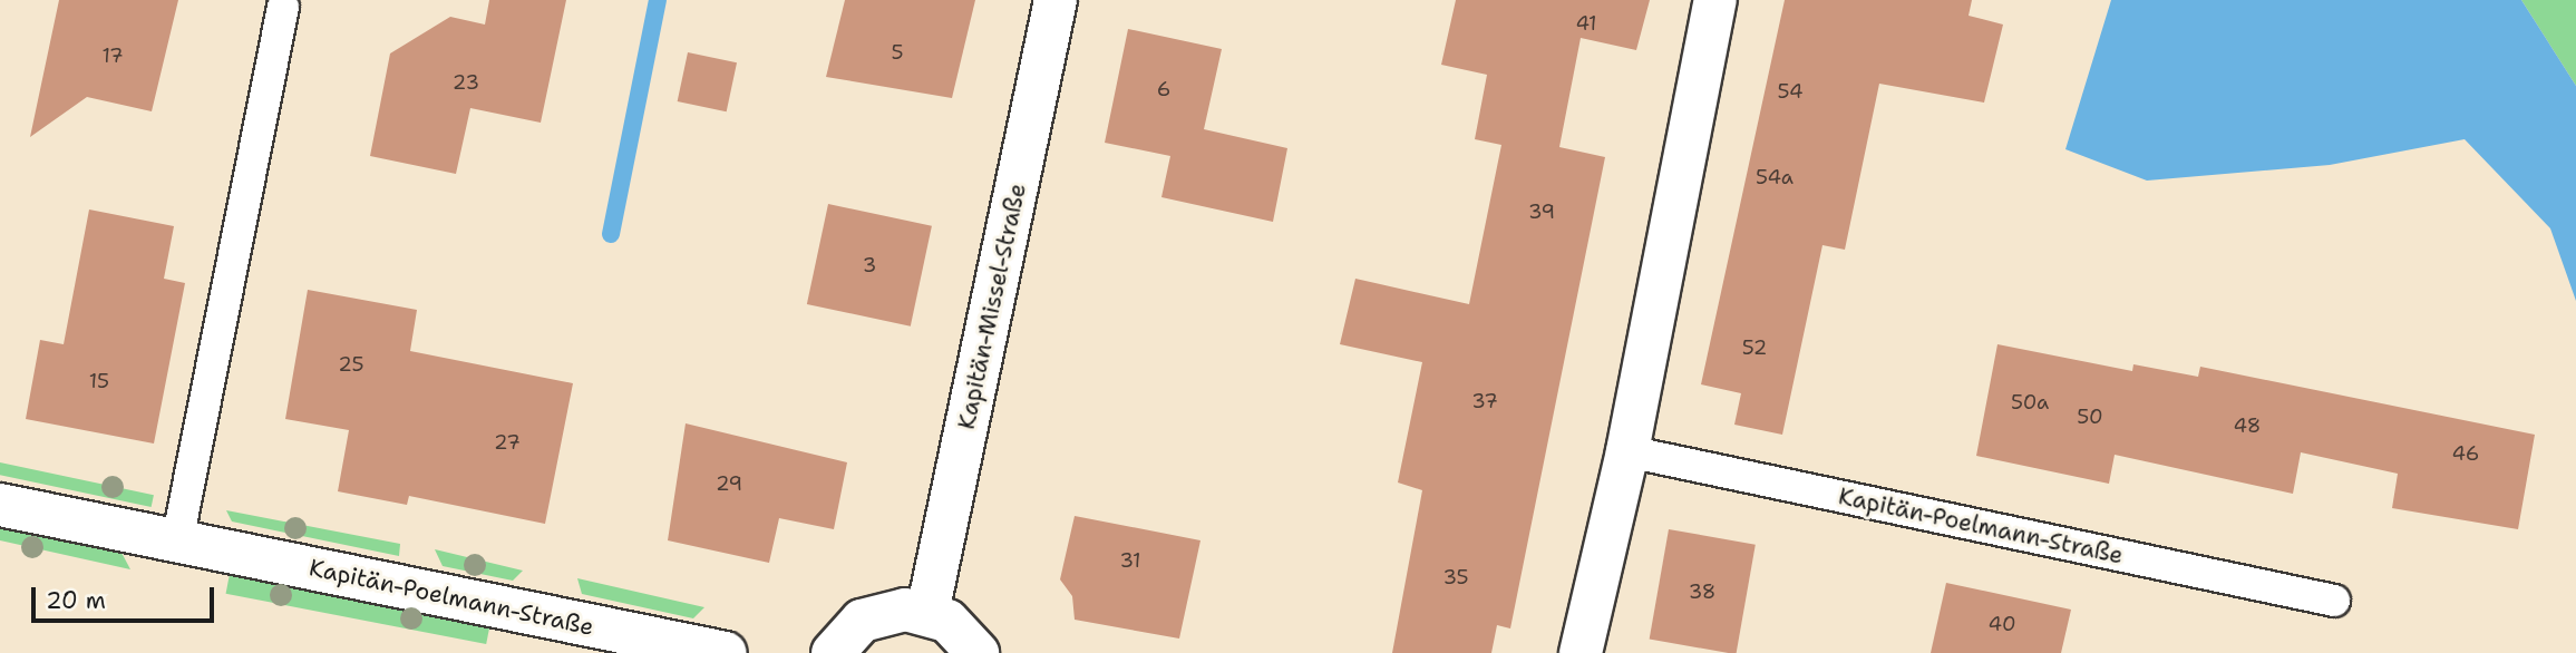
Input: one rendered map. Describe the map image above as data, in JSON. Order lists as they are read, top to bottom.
{
  "streets": {
    "street": ["Kapitän-Missel-Straße", "Kapitän-Poelmann-Straße"]
  },
  "house_numbers": [
    "41",
    "5",
    "17",
    "23",
    "6",
    "54",
    "54a",
    "39",
    "3",
    "52",
    "25",
    "15",
    "37",
    "50a",
    "50",
    "48",
    "27",
    "46",
    "29",
    "31",
    "35",
    "38",
    "40"
  ],
  "scale_bar": "20 m"
}
